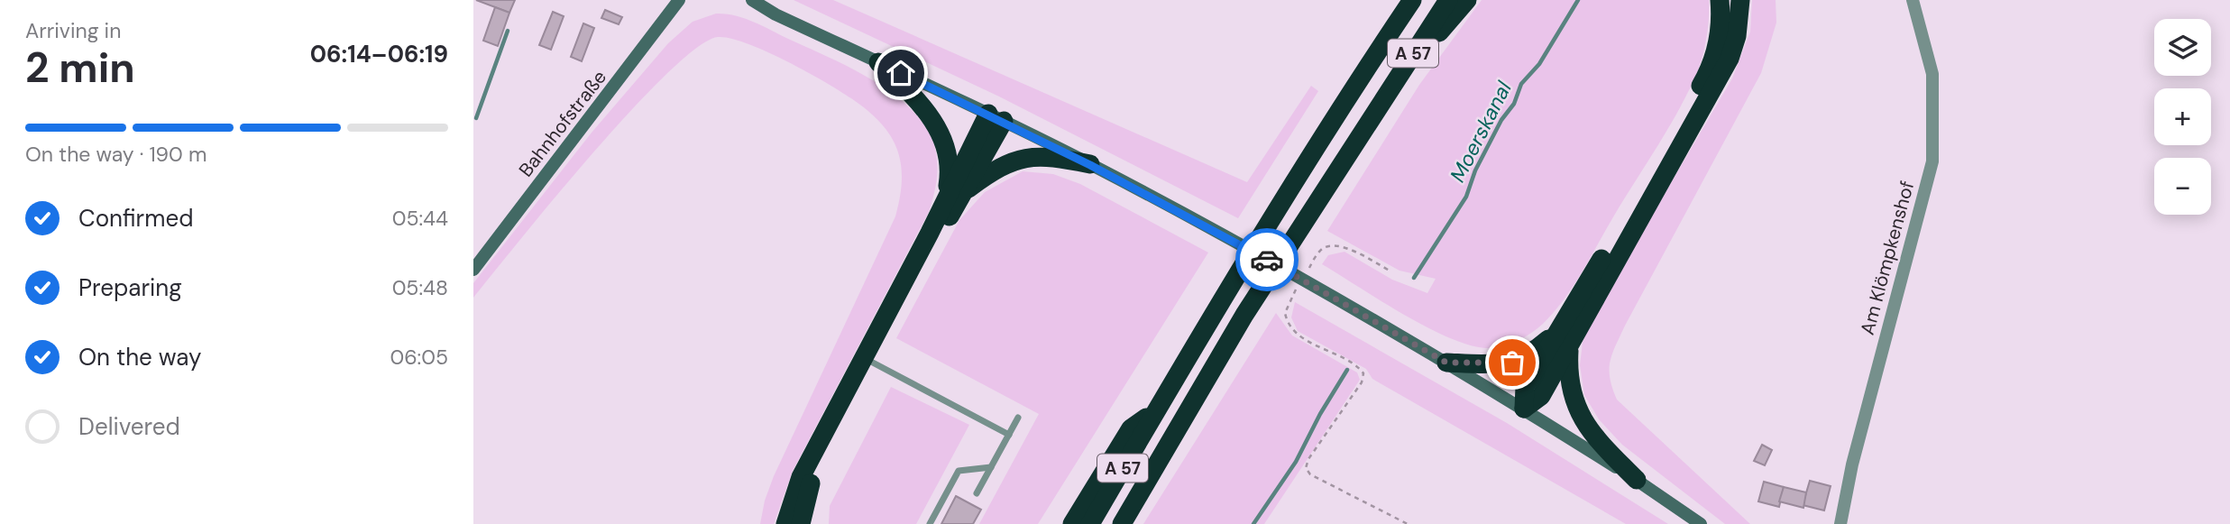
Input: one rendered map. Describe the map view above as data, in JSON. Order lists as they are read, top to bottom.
{
  "streets": {
    "highway": ["A 57"],
    "main road": ["Bahnhofstraße"],
    "street": ["Am Klömpkenshof"]
  },
  "water": ["Moerskanal"],
  "page": {
    "heading": ["2 min", "Arriving in", "06:14–06:19"],
    "map_buttons": ["+", "−"],
    "bar": "On the way · 190 m",
    "list": [
      ["Confirmed", "05:44"],
      ["Preparing", "05:48"],
      ["On the way", "06:05"],
      "Delivered"
    ]
  }
}
